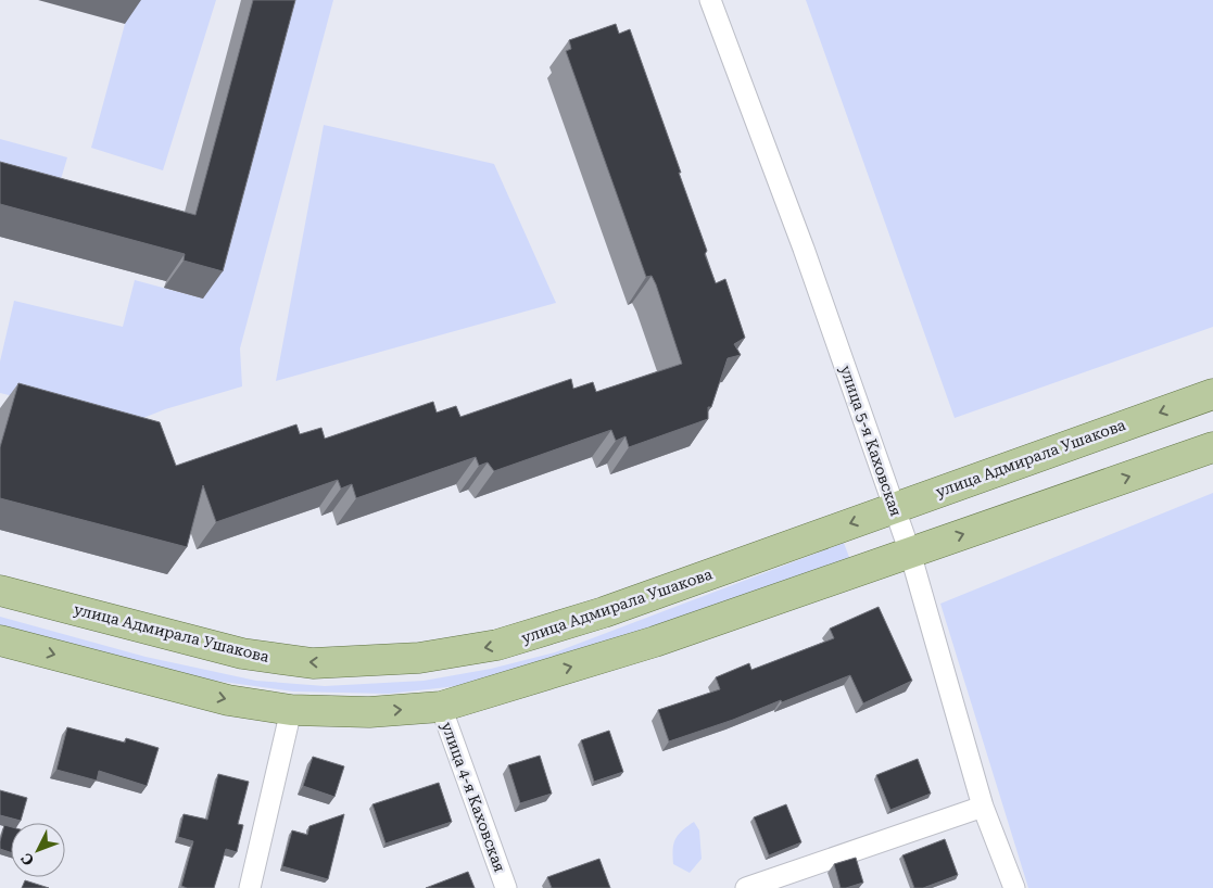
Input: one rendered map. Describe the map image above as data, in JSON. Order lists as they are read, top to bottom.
{
  "streets": {
    "main road": ["улица Адмирала Ушакова"],
    "street": ["улица 5-я Каховская", "улица 4-я Каховская"]
  },
  "crossings": [
    ["улица 5-я Каховская", "улица Адмирала Ушакова"]
  ],
  "north": "bottom left"
}
